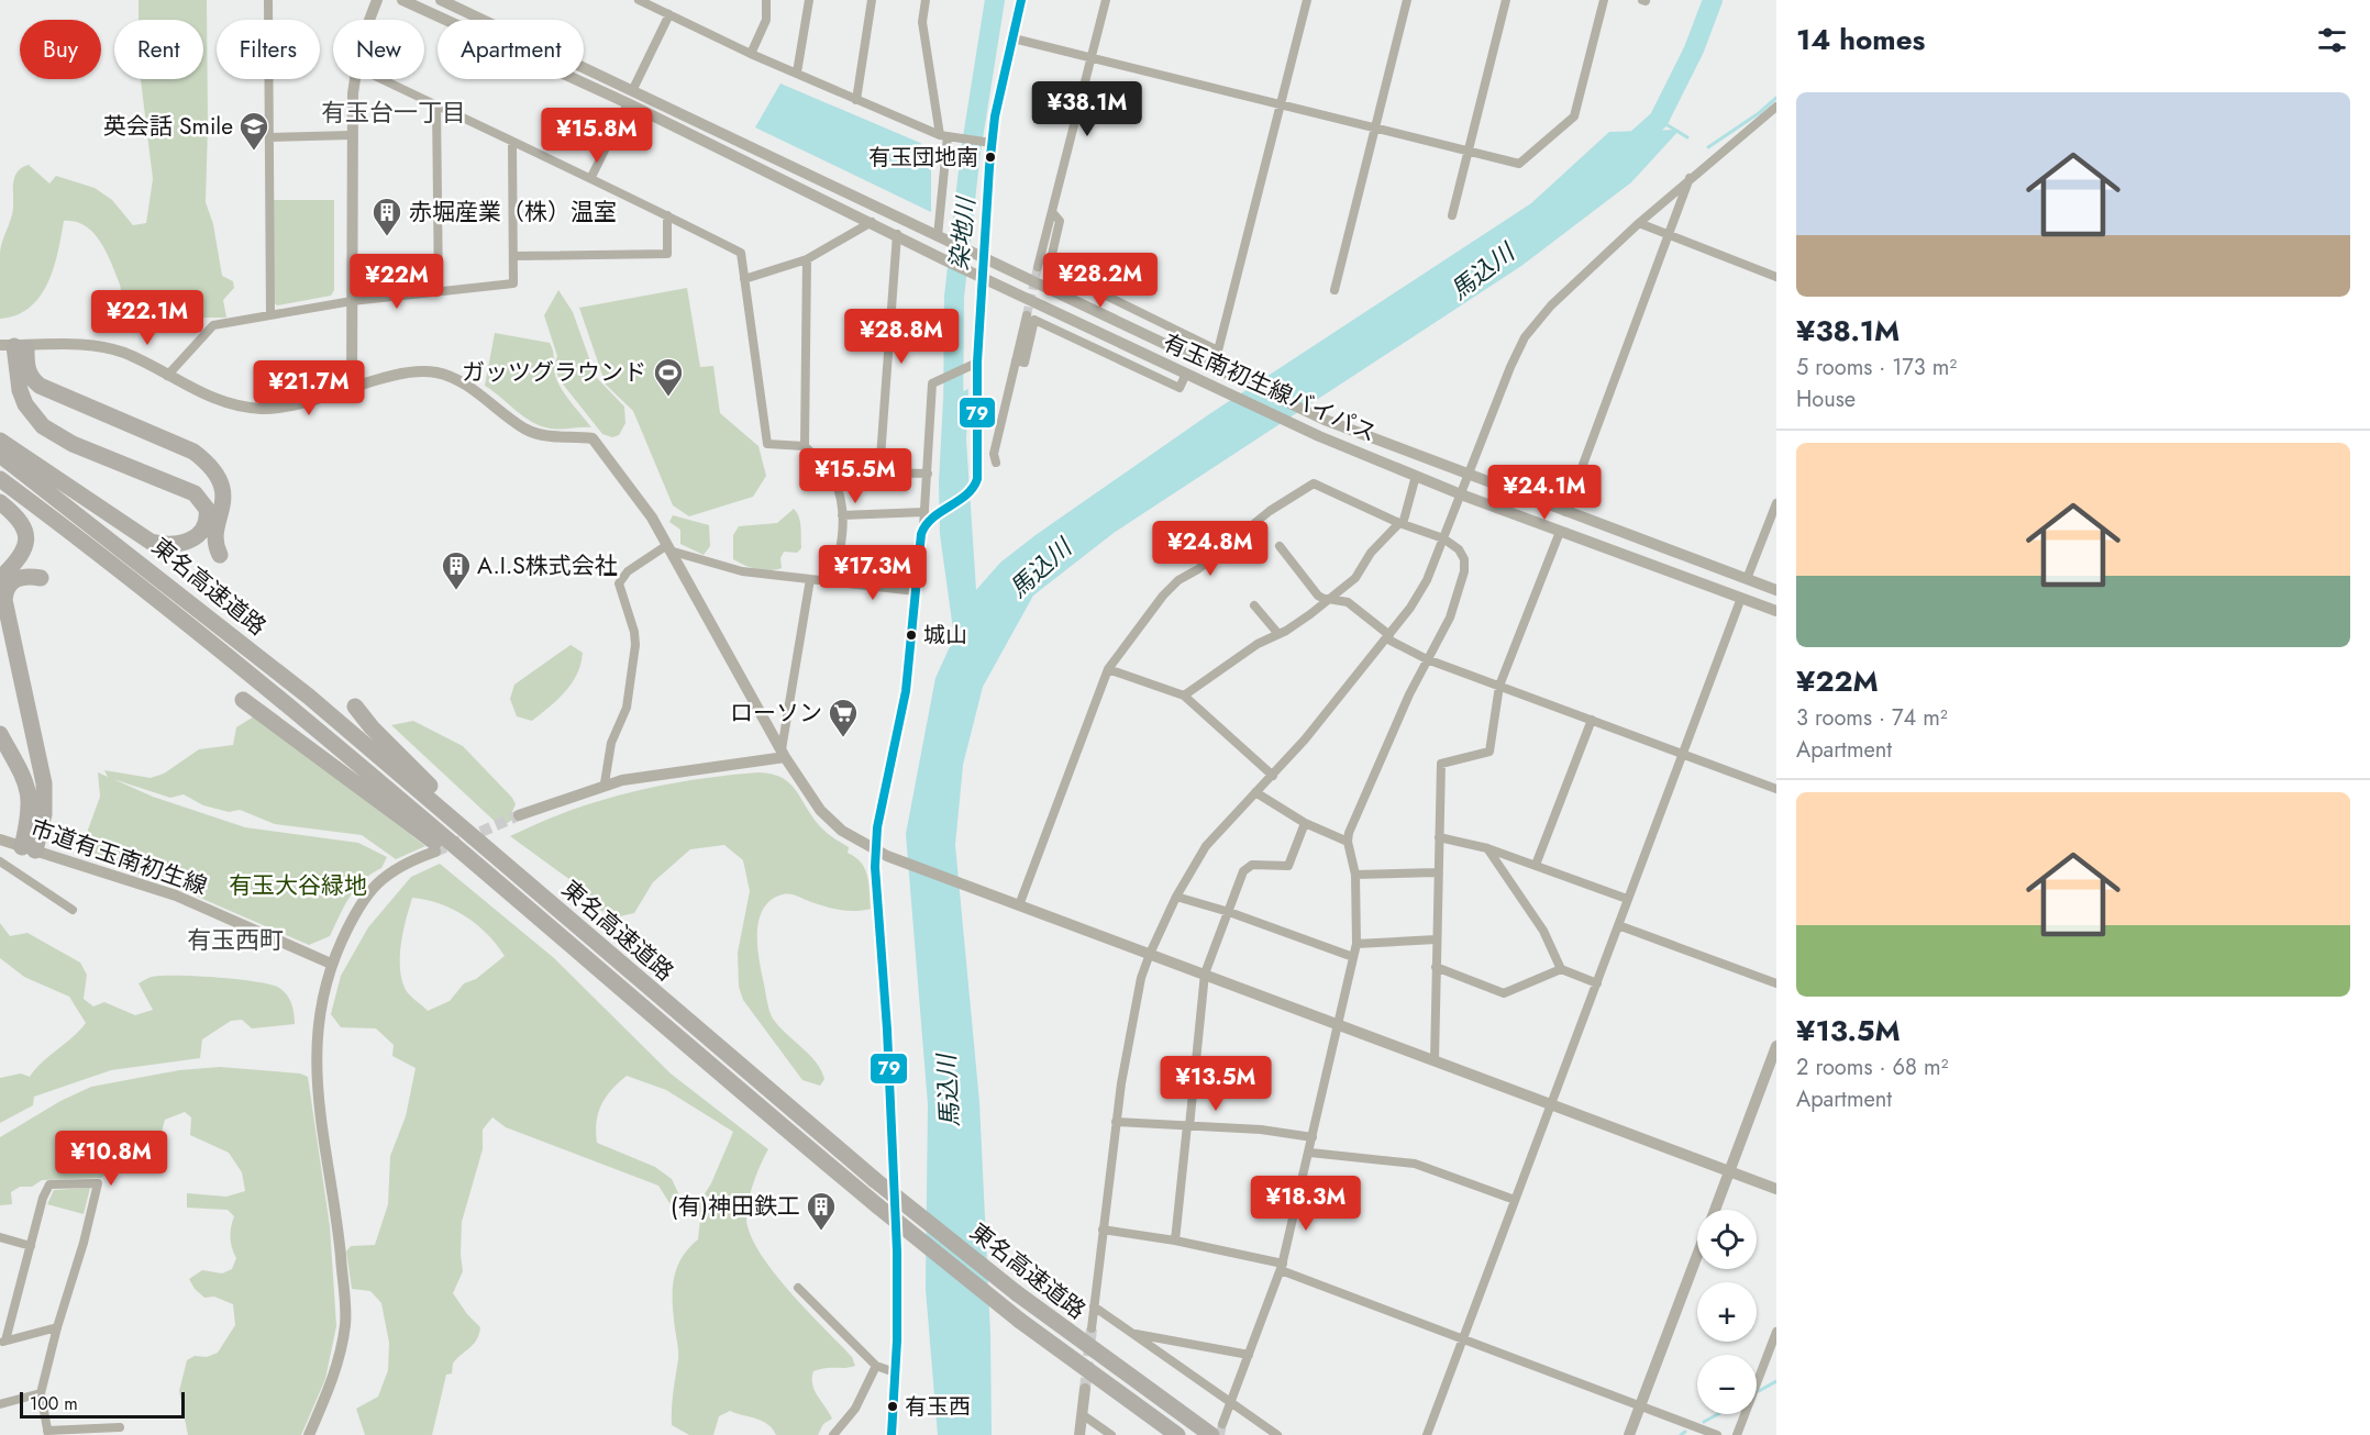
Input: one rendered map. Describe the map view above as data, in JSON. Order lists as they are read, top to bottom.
{
  "streets": {
    "highway": ["東名高速道路"],
    "street": ["有玉南初生線バイパス", "市道有玉南初生線"]
  },
  "districts": ["有玉台一丁目", "有玉西町"],
  "water": ["染地川", "馬込川"],
  "parks": ["有玉大谷緑地"],
  "places": {
    "school or university": ["英会話 Smile"],
    "other": ["有玉団地南", "城山", "有玉西"],
    "building": ["赤堀産業（株）温室", "A.I.S株式会社", "(有)神田鉄工"],
    "sports": ["ガッツグラウンド"],
    "supermarket": ["ローソン"]
  },
  "lines": ["transit line 79"],
  "scale_bar": "100 m",
  "page": {
    "heading": "14 homes",
    "chip": [
      "Buy",
      "Rent",
      "Filters",
      "New",
      "Apartment"
    ],
    "list": [
      {
        "name": "¥38.1M",
        "note": "5 rooms · 173 m² · House"
      },
      {
        "name": "¥22M",
        "note": "3 rooms · 74 m² · Apartment"
      },
      {
        "name": "¥13.5M",
        "note": "2 rooms · 68 m² · Apartment"
      }
    ],
    "price": [
      "¥38.1M",
      "¥15.8M",
      "¥28.2M",
      "¥22M",
      "¥22.1M",
      "¥28.8M",
      "¥21.7M",
      "¥15.5M",
      "¥24.1M",
      "¥24.8M",
      "¥17.3M",
      "¥13.5M",
      "¥10.8M",
      "¥18.3M"
    ],
    "map_buttons": ["+", "−"],
    "scale": "100 m"
  }
}
